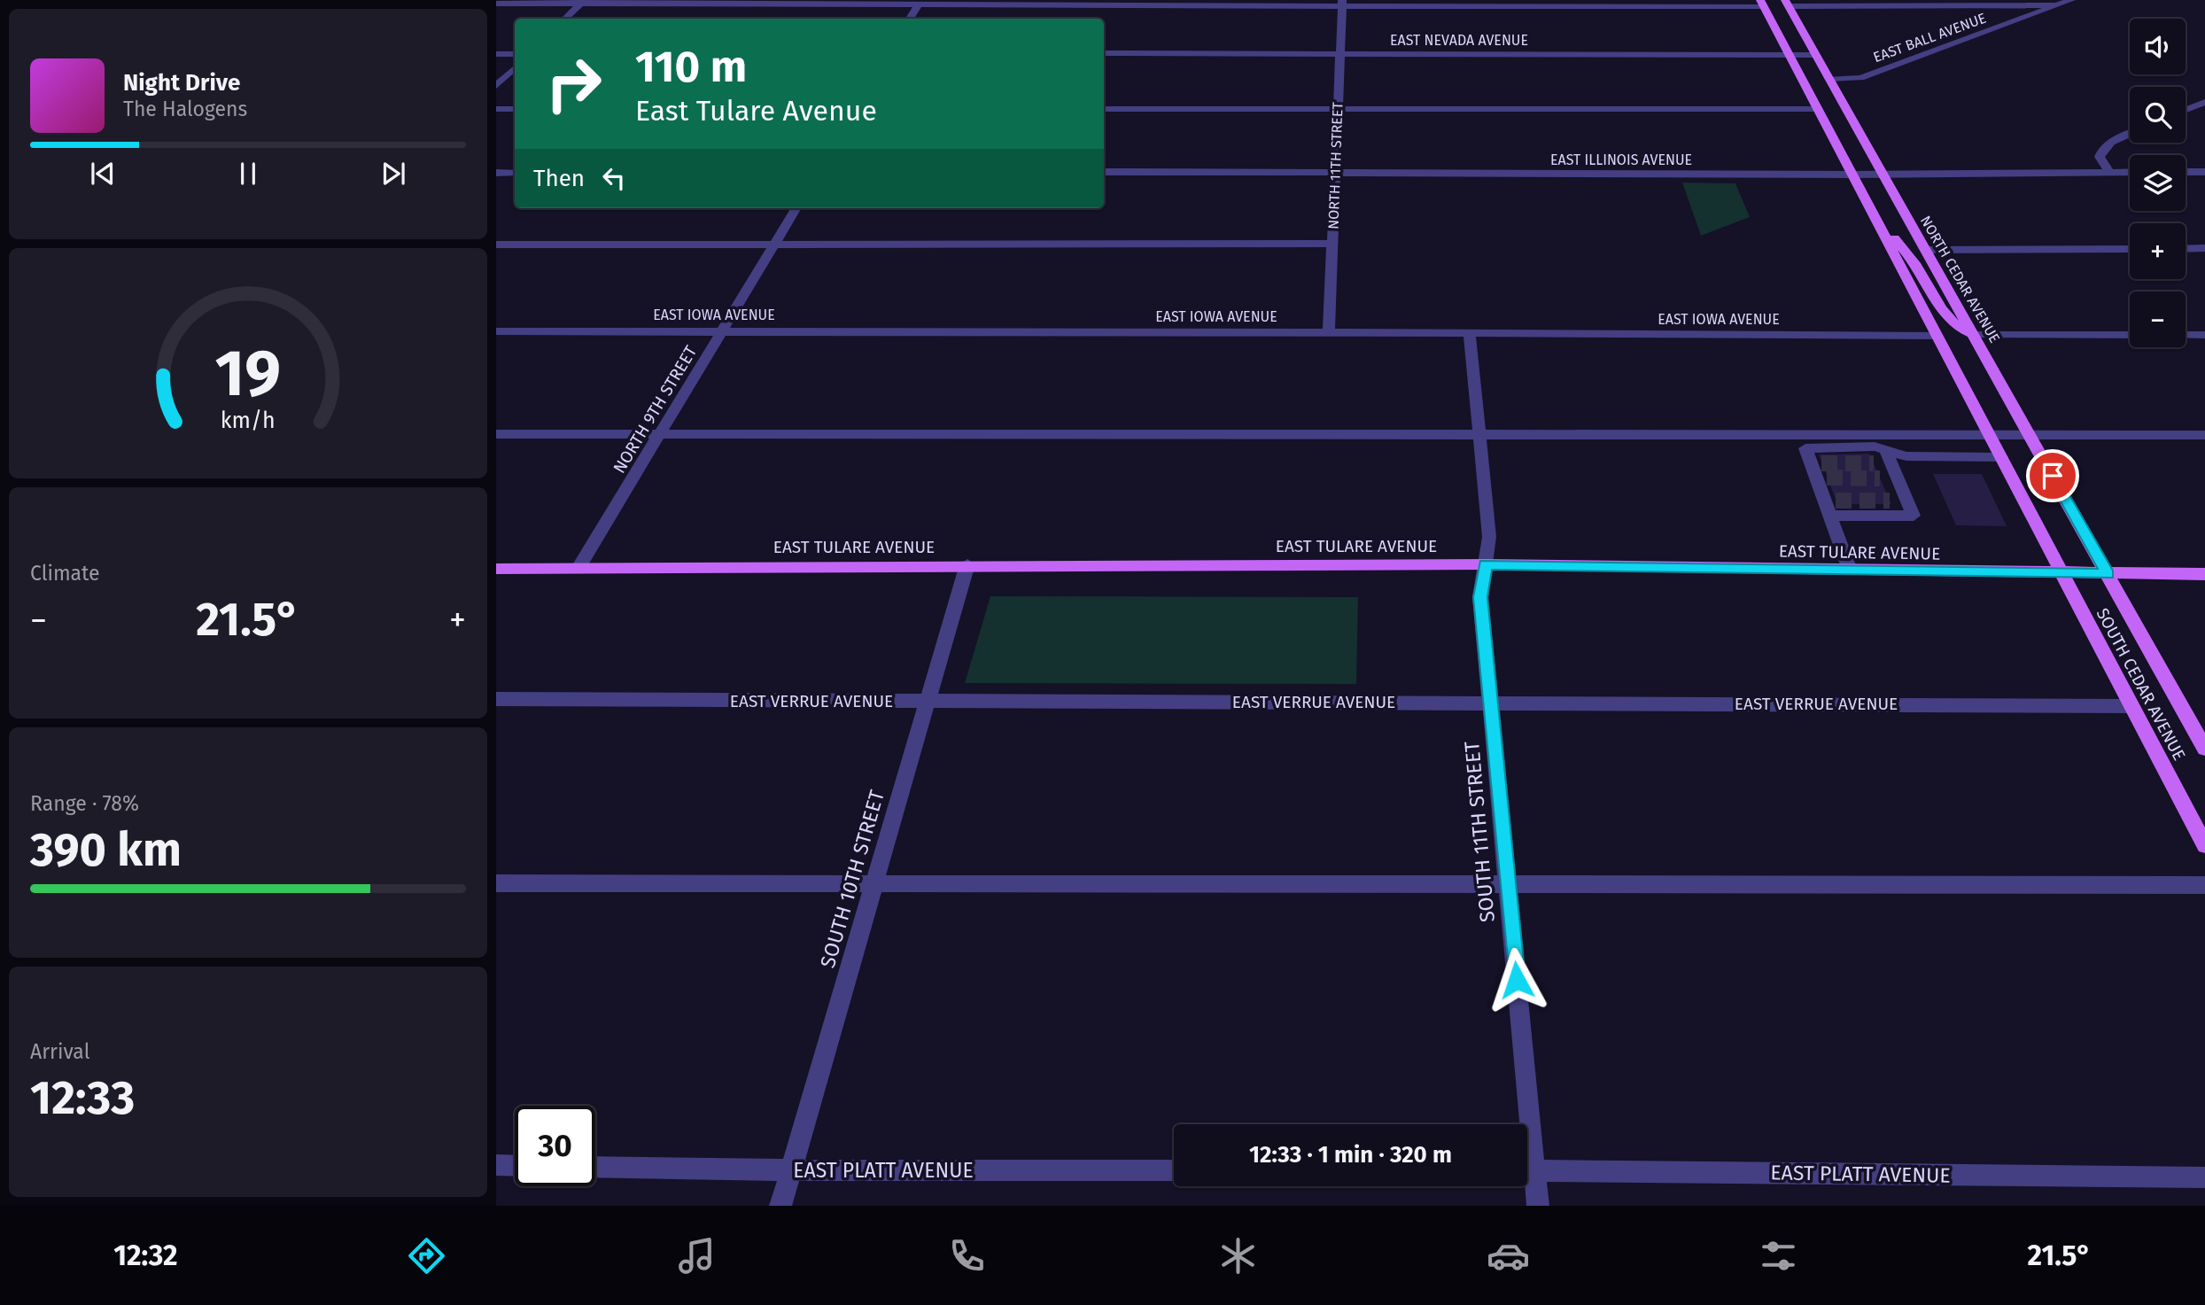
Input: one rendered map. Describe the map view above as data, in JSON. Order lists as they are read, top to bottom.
{
  "streets": {
    "main road": ["NORTH CEDAR AVENUE", "EAST TULARE AVENUE", "SOUTH CEDAR AVENUE"],
    "street": [
      "EAST BALL AVENUE",
      "EAST NEVADA AVENUE",
      "EAST ILLINOIS AVENUE",
      "NORTH 11TH STREET",
      "EAST IOWA AVENUE",
      "NORTH 9TH STREET",
      "EAST VERRUE AVENUE",
      "SOUTH 11TH STREET",
      "SOUTH 10TH STREET",
      "EAST PLATT AVENUE"
    ]
  },
  "crossings": [
    ["EAST BALL AVENUE", "NORTH CEDAR AVENUE"],
    ["EAST NEVADA AVENUE", "NORTH 11TH STREET"],
    ["EAST NEVADA AVENUE", "NORTH CEDAR AVENUE"],
    ["EAST ILLINOIS AVENUE", "NORTH 11TH STREET"],
    ["EAST ILLINOIS AVENUE", "NORTH CEDAR AVENUE"],
    ["NORTH 11TH STREET", "EAST IOWA AVENUE"],
    ["NORTH CEDAR AVENUE", "EAST TULARE AVENUE"],
    ["NORTH CEDAR AVENUE", "SOUTH CEDAR AVENUE"],
    ["EAST IOWA AVENUE", "NORTH 9TH STREET"],
    ["NORTH 9TH STREET", "EAST TULARE AVENUE"],
    ["EAST TULARE AVENUE", "SOUTH CEDAR AVENUE"],
    ["EAST TULARE AVENUE", "SOUTH 11TH STREET"],
    ["EAST TULARE AVENUE", "SOUTH 10TH STREET"],
    ["SOUTH CEDAR AVENUE", "EAST VERRUE AVENUE"],
    ["EAST VERRUE AVENUE", "SOUTH 11TH STREET"],
    ["EAST VERRUE AVENUE", "SOUTH 10TH STREET"],
    ["SOUTH 10TH STREET", "EAST PLATT AVENUE"]
  ],
  "page": {
    "map_buttons": ["+", "−"],
    "turn": ["110 m", "East Tulare Avenue"],
    "song": ["Night Drive", "The Halogens"],
    "then": "Then",
    "tile": [
      "Climate",
      ["Range · 78%", "390 km"],
      ["Arrival", "12:33"]
    ],
    "heat": ["−", "21.5°", "+"],
    "limit": "30",
    "trip": "12:33 · 1 min · 320 m",
    "tabs": ["12:32", "21.5°"],
    "gauge": ["19", "km/h"]
  }
}
